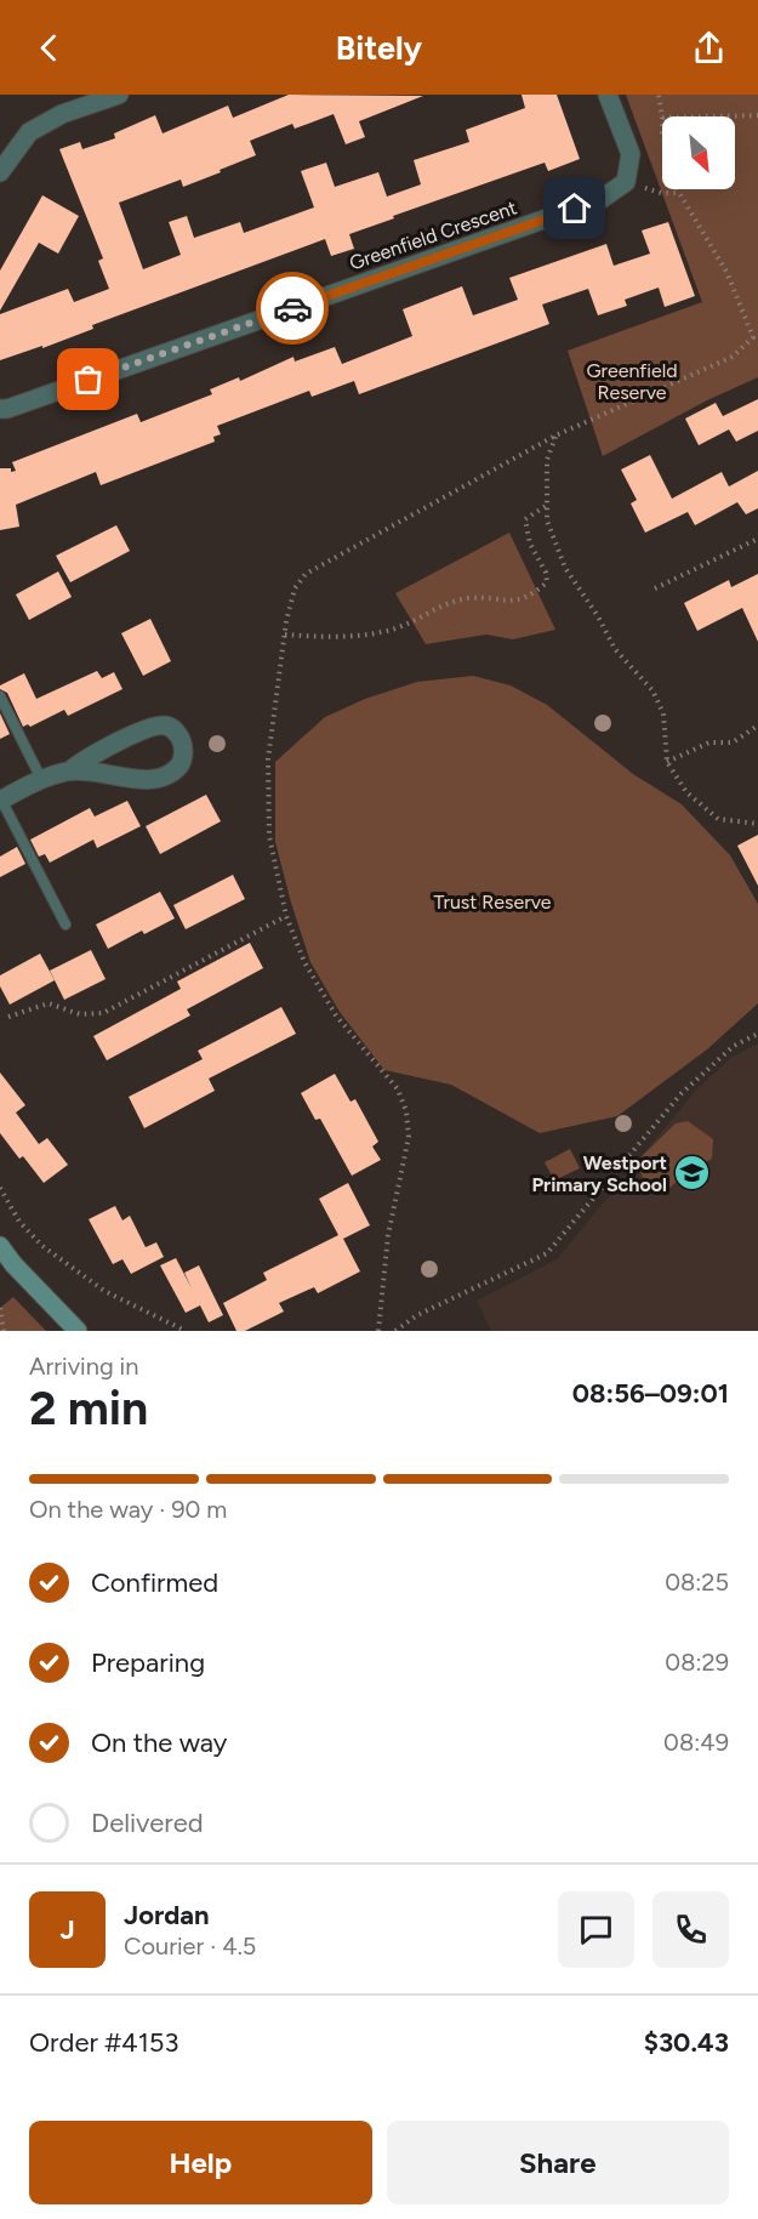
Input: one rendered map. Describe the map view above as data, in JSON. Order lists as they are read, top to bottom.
{
  "streets": {
    "street": ["Greenfield Crescent"]
  },
  "parks": ["Greenfield Reserve", "Trust Reserve"],
  "places": {
    "school or university": ["Westport Primary School"]
  },
  "north": "bottom right",
  "page": {
    "header": "Bitely",
    "heading": ["2 min", "Arriving in", "08:56–09:01"],
    "panel": [
      "Jordan",
      "Courier · 4.5",
      "Order #4153",
      "$30.43"
    ],
    "bar": "On the way · 90 m",
    "list": [
      ["Confirmed", "08:25"],
      ["Preparing", "08:29"],
      ["On the way", "08:49"],
      "Delivered"
    ],
    "round": "J",
    "buttons": ["Help", "Share"]
  }
}
